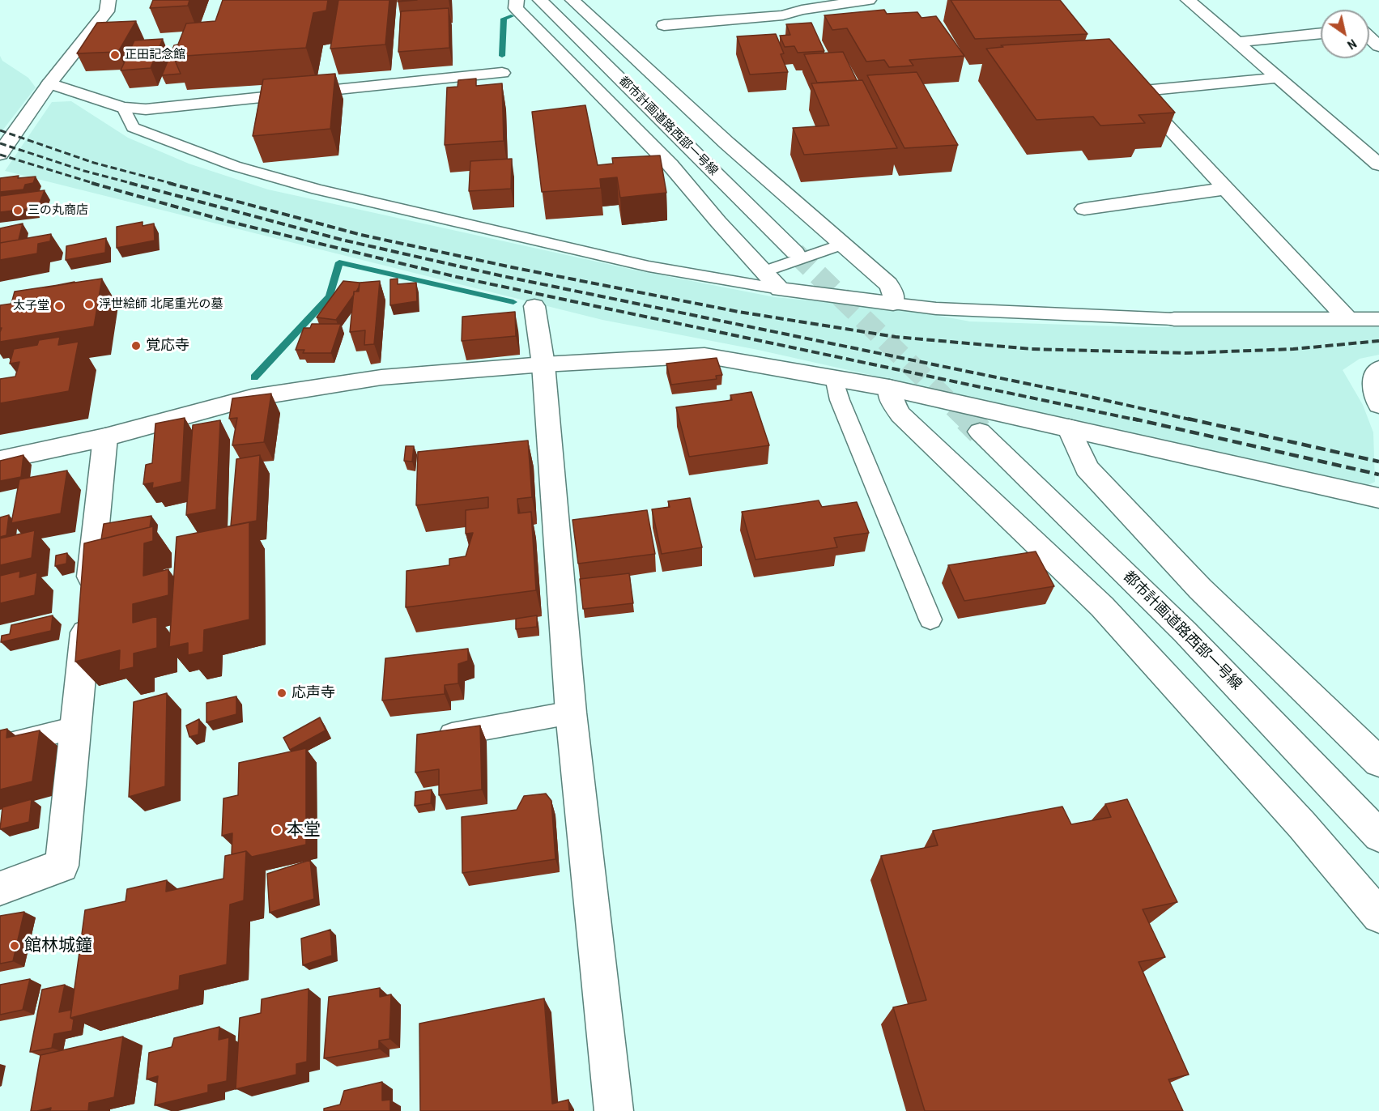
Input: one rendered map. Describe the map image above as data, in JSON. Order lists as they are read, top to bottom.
{
  "streets": {
    "street": ["都市計画道路西部一号線"]
  },
  "places": [
    "正田記念館",
    "三の丸商店",
    "浮世絵師 北尾重光の墓",
    "太子堂",
    "覚応寺",
    "応声寺",
    "本堂",
    "館林城鐘"
  ],
  "north": "bottom right"
}
